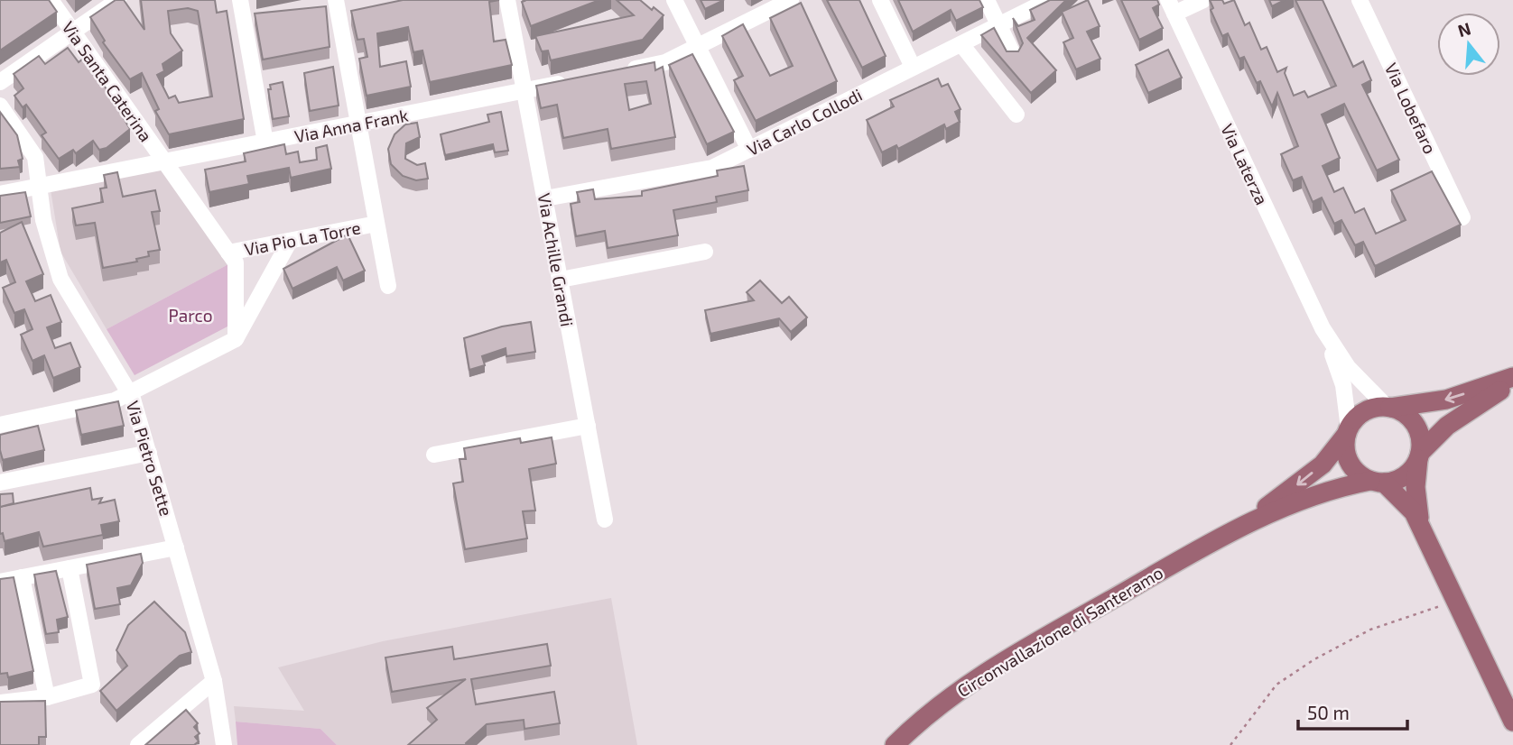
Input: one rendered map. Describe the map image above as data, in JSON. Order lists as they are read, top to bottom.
{
  "streets": {
    "main road": ["Circonvallazione di Santeramo"],
    "street": [
      "Via Santa Caterina",
      "Via Lobefaro",
      "Via Carlo Collodi",
      "Via Anna Frank",
      "Via Laterza",
      "Via Pio La Torre",
      "Via Achille Grandi",
      "Via Pietro Sette"
    ]
  },
  "crossings": [
    ["Via Santa Caterina", "Via Anna Frank"],
    ["Via Santa Caterina", "Via Pio La Torre"],
    ["Via Carlo Collodi", "Via Achille Grandi"],
    ["Via Anna Frank", "Via Achille Grandi"],
    ["Via Anna Frank", "Via Pietro Sette"]
  ],
  "parks": ["Parco"],
  "scale_bar": "50 m",
  "north": "top"
}
